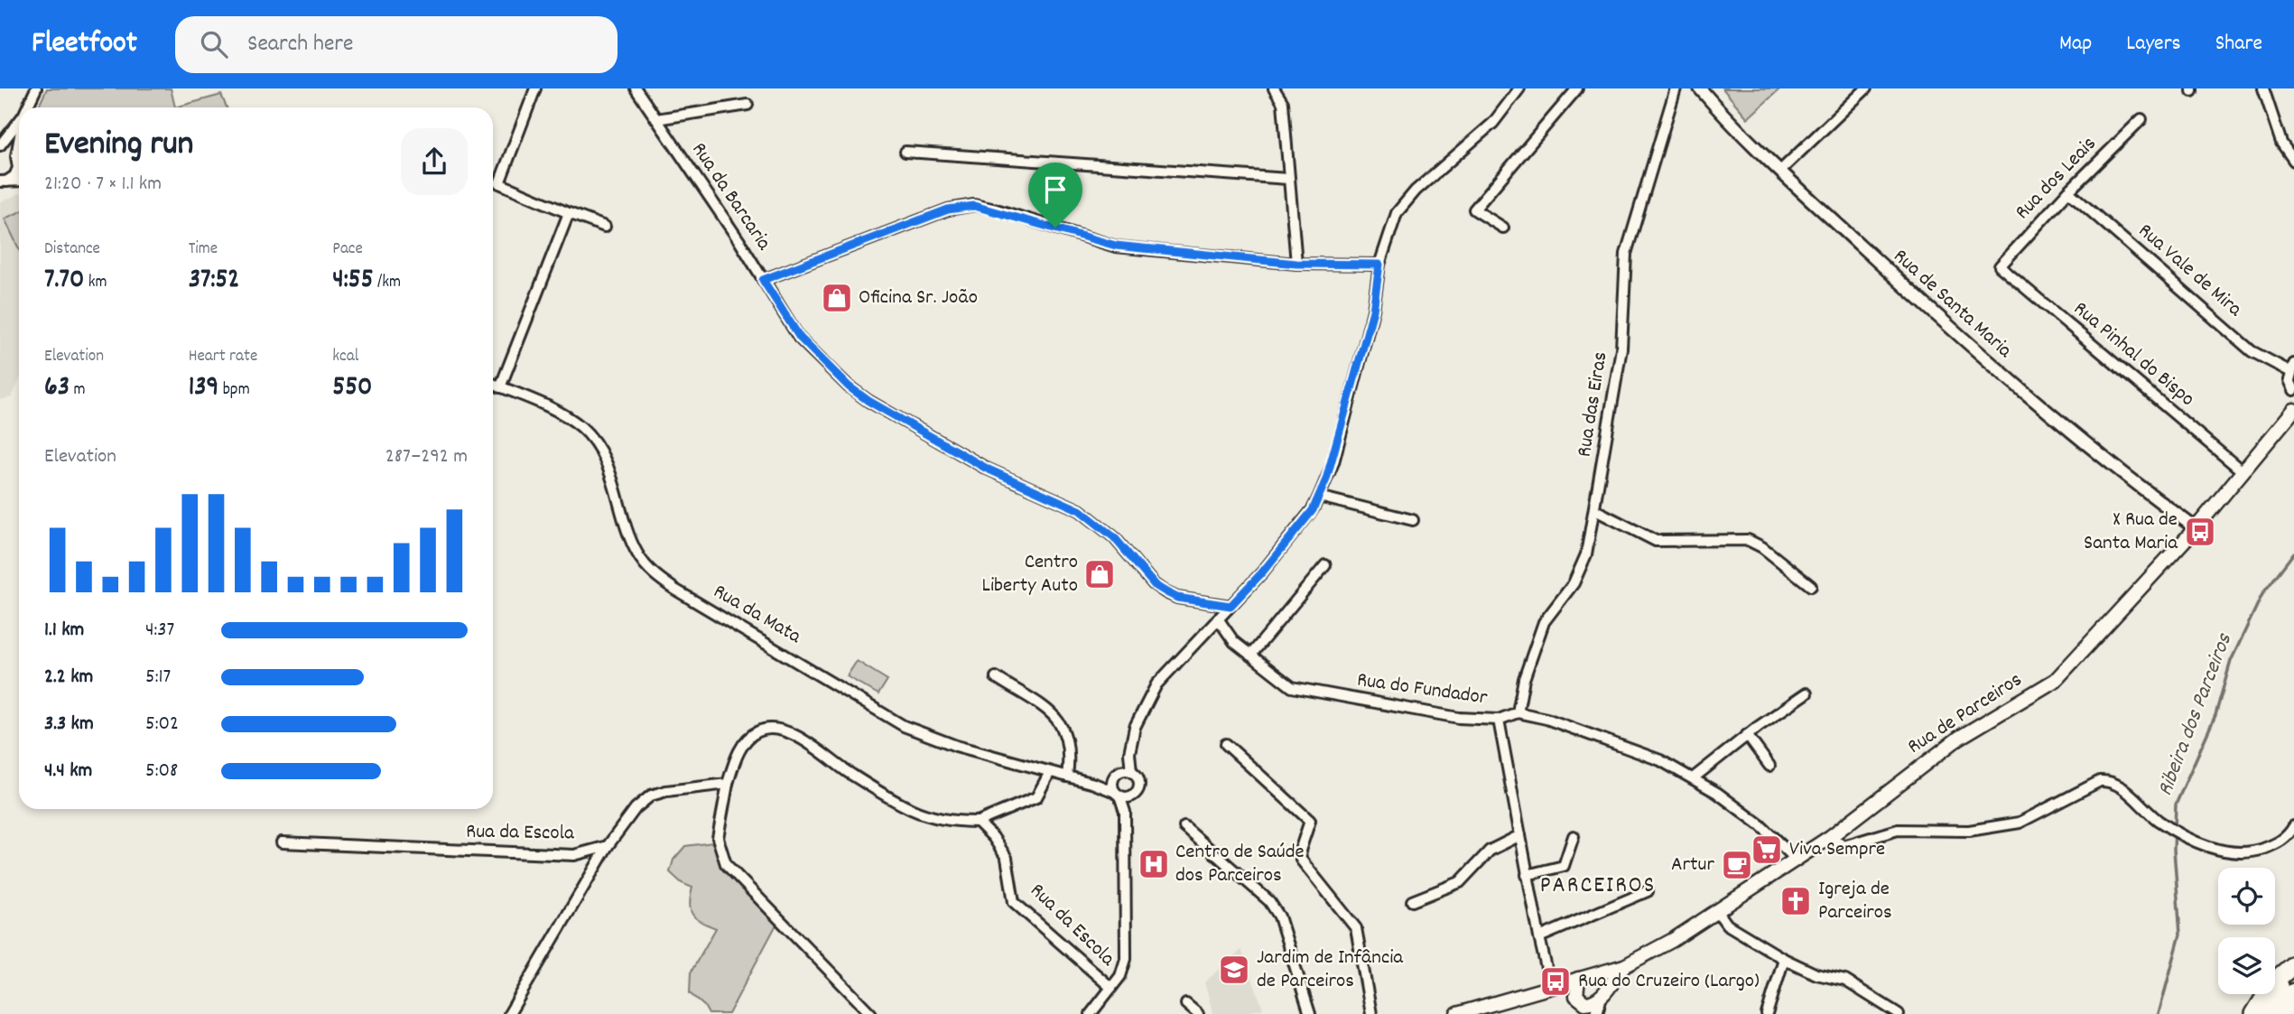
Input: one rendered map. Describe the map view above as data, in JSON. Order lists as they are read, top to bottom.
{
  "streets": {
    "main road": ["Rua de Parceiros"],
    "street": [
      "Rua dos Leais",
      "Rua da Barcaria",
      "Rua Vale de Mira",
      "Rua de Santa Maria",
      "Rua Pinhal do Bispo",
      "Rua das Eiras",
      "Rua da Mata",
      "Rua do Fundador",
      "Rua da Escola"
    ]
  },
  "crossings": [
    ["Rua dos Leais", "Rua Vale de Mira"],
    ["Rua dos Leais", "Rua Pinhal do Bispo"],
    ["Rua de Santa Maria", "Rua de Parceiros"],
    ["Rua Pinhal do Bispo", "Rua de Parceiros"],
    ["Rua das Eiras", "Rua do Fundador"]
  ],
  "districts": ["PARCEIROS"],
  "water": ["Ribeira dos Parceiros"],
  "places": {
    "shop": ["Oficina Sr. João", "Centro Liberty Auto"],
    "bus stop": ["X Rua de Santa Maria", "Rua do Cruzeiro (Largo)"],
    "supermarket": ["Viva Sempre"],
    "hospital": ["Centro de Saúde dos Parceiros"],
    "cafe": ["Artur"],
    "church": ["Igreja de Parceiros"],
    "school or university": ["Jardim de Infância de Parceiros"]
  },
  "page": {
    "header": "Fleetfoot",
    "search": "Search here",
    "nav": ["Map", "Layers", "Share"],
    "heading": ["Evening run", "21:20 · 7 × 1.1 km"],
    "stats": [
      ["Distance", "7.70 km"],
      ["Time", "37:52"],
      ["Pace", "4:55 /km"],
      ["Elevation", "63 m"],
      ["Heart rate", "139 bpm"],
      ["kcal", "550"]
    ],
    "chart": ["Elevation", "287–292 m"],
    "list": [
      {
        "name": "1.1 km",
        "note": "4:37"
      },
      {
        "name": "2.2 km",
        "note": "5:17"
      },
      {
        "name": "3.3 km",
        "note": "5:02"
      },
      {
        "name": "4.4 km",
        "note": "5:08"
      }
    ]
  }
}
